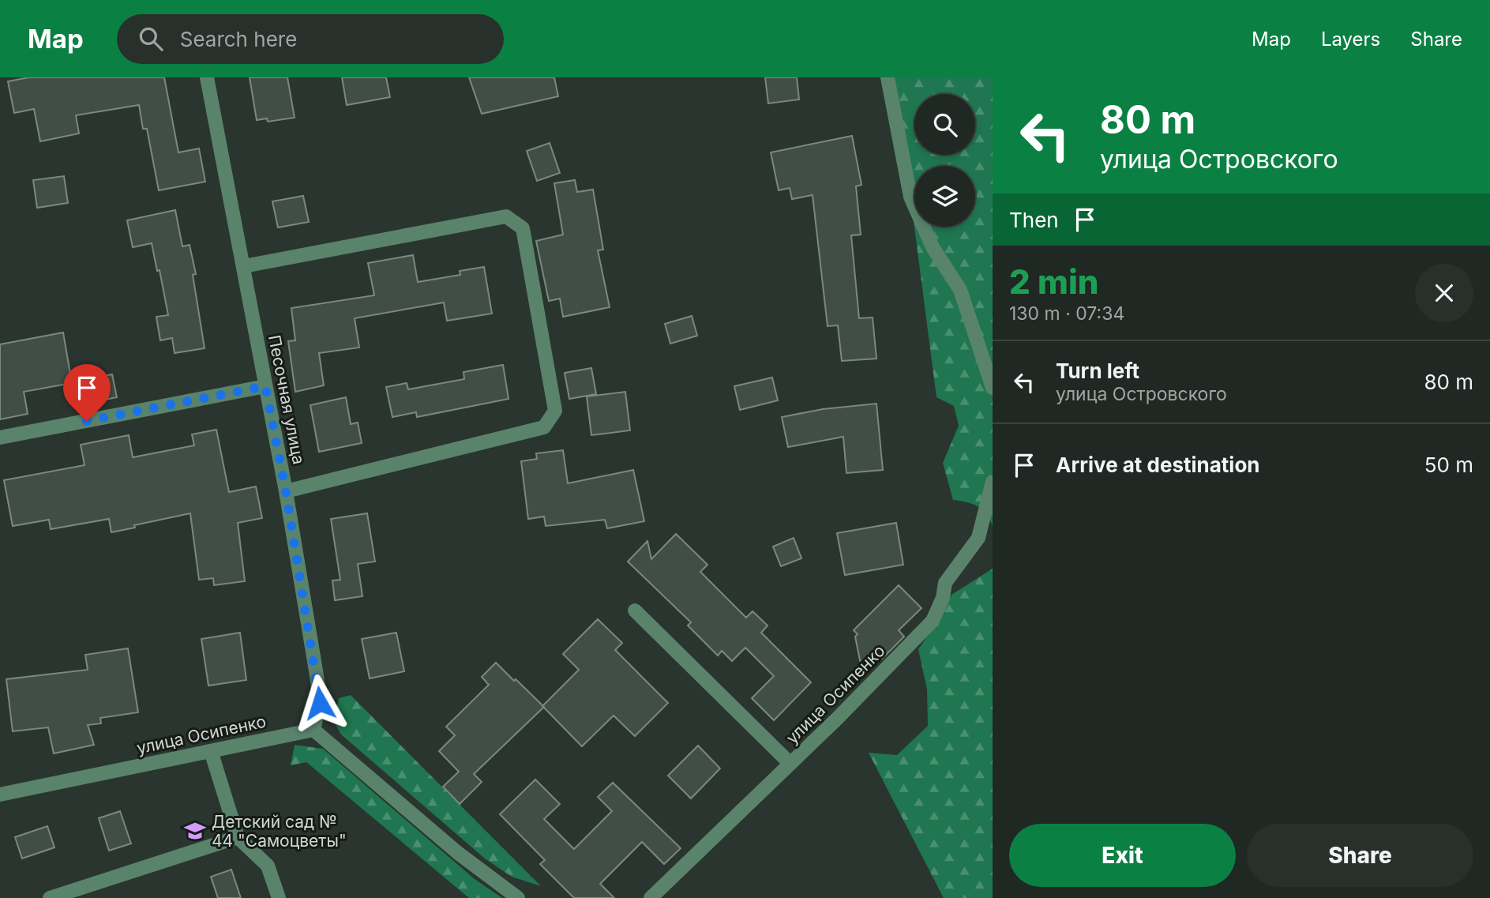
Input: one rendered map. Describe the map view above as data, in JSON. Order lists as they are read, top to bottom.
{
  "streets": {
    "street": ["Песочная улица", "улица Осипенко"]
  },
  "crossings": [
    ["Песочная улица", "улица Осипенко"]
  ],
  "places": {
    "school or university": ["Детский сад № 44 \"Самоцветы\""]
  },
  "page": {
    "header": "Map",
    "search": "Search here",
    "nav": ["Map", "Layers", "Share"],
    "turn": ["80 m", "улица Островского"],
    "then": "Then",
    "heading": ["2 min", "130 m · 07:34"],
    "list": [
      {
        "name": "Turn left",
        "note": "улица Островского",
        "value": "80 m"
      },
      {
        "name": "Arrive at destination",
        "value": "50 m"
      }
    ],
    "buttons": ["Exit", "Share"]
  }
}
